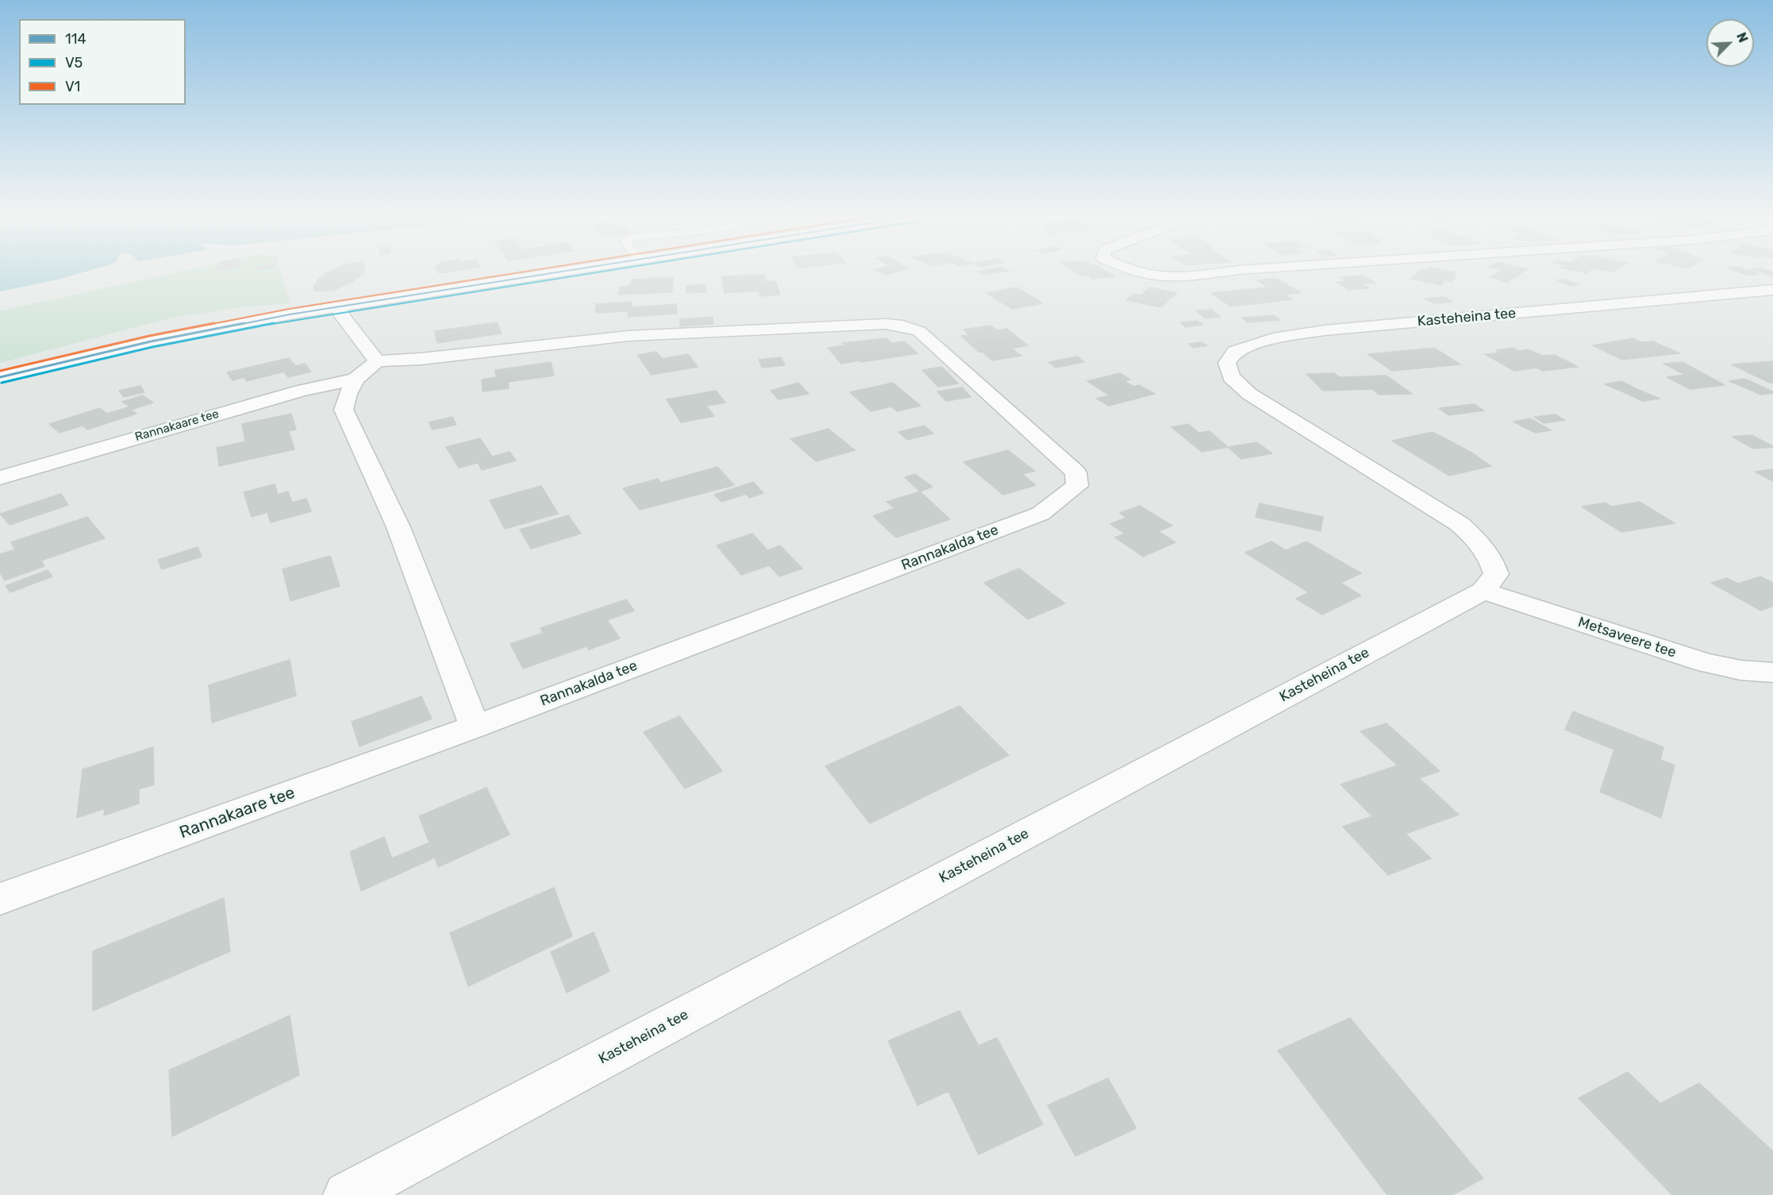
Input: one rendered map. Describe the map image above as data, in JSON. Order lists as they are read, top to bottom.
{
  "streets": {
    "street": [
      "Kasteheina tee",
      "Rannakaare tee",
      "Rannakalda tee",
      "Metsaveere tee"
    ]
  },
  "crossings": [
    ["Kasteheina tee", "Metsaveere tee"],
    ["Rannakaare tee", "Rannakalda tee"]
  ],
  "lines": ["transit line 114", "transit line V5", "transit line V1"],
  "legend": ["114", "V5", "V1"],
  "north": "top right"
}
